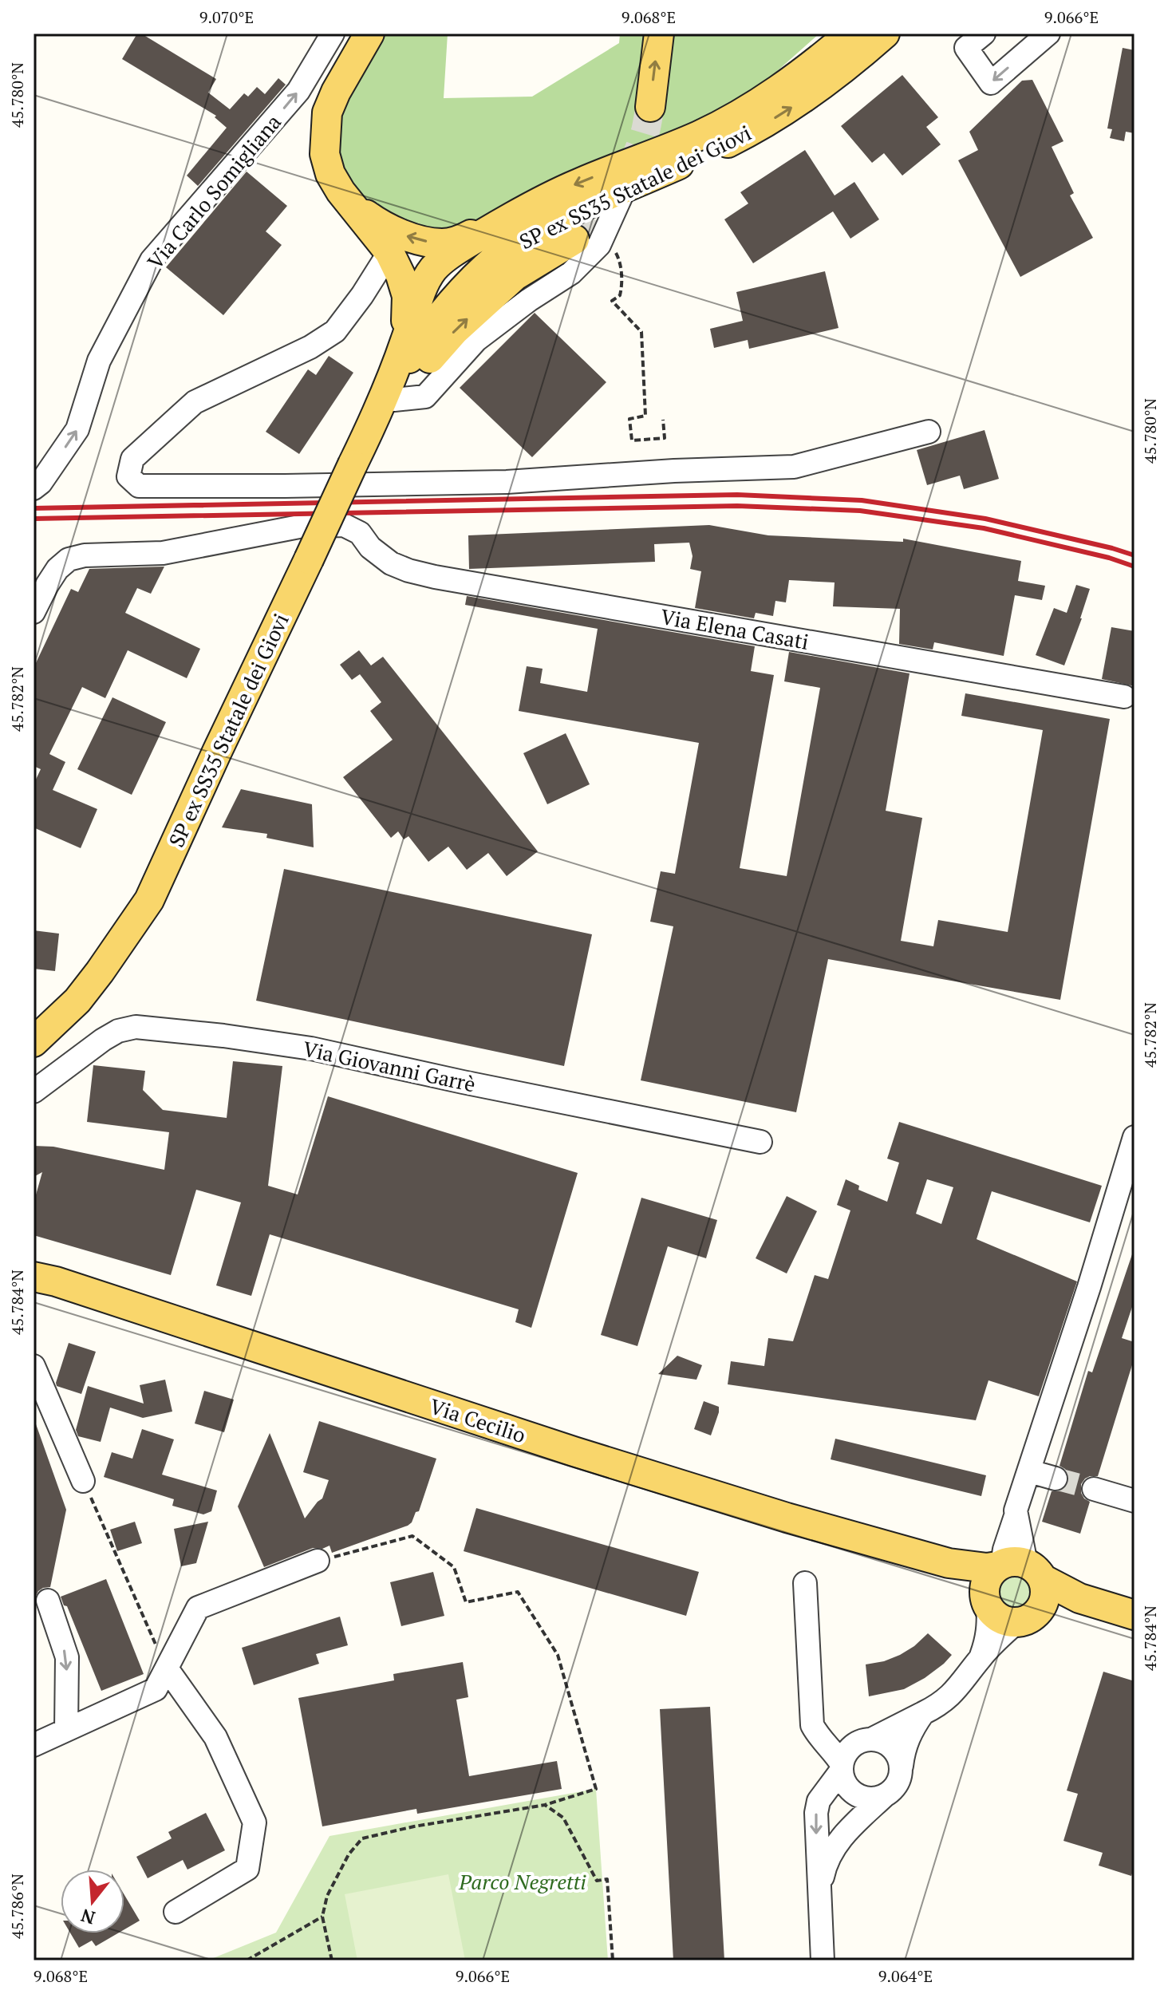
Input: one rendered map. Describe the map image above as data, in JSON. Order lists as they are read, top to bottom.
{
  "streets": {
    "main road": ["SP ex SS35 Statale dei Giovi", "Via Cecilio"],
    "street": ["Via Carlo Somigliana", "Via Elena Casati", "Via Giovanni Garrè"]
  },
  "one_way": ["Via Carlo Somigliana"],
  "parks": ["Parco Negretti"],
  "north": "bottom",
  "coordinates": [
    "9.070°E",
    "9.068°E",
    "9.066°E",
    "45.780°N",
    "45.782°N",
    "45.784°N",
    "45.786°N",
    "9.064°E"
  ]
}
